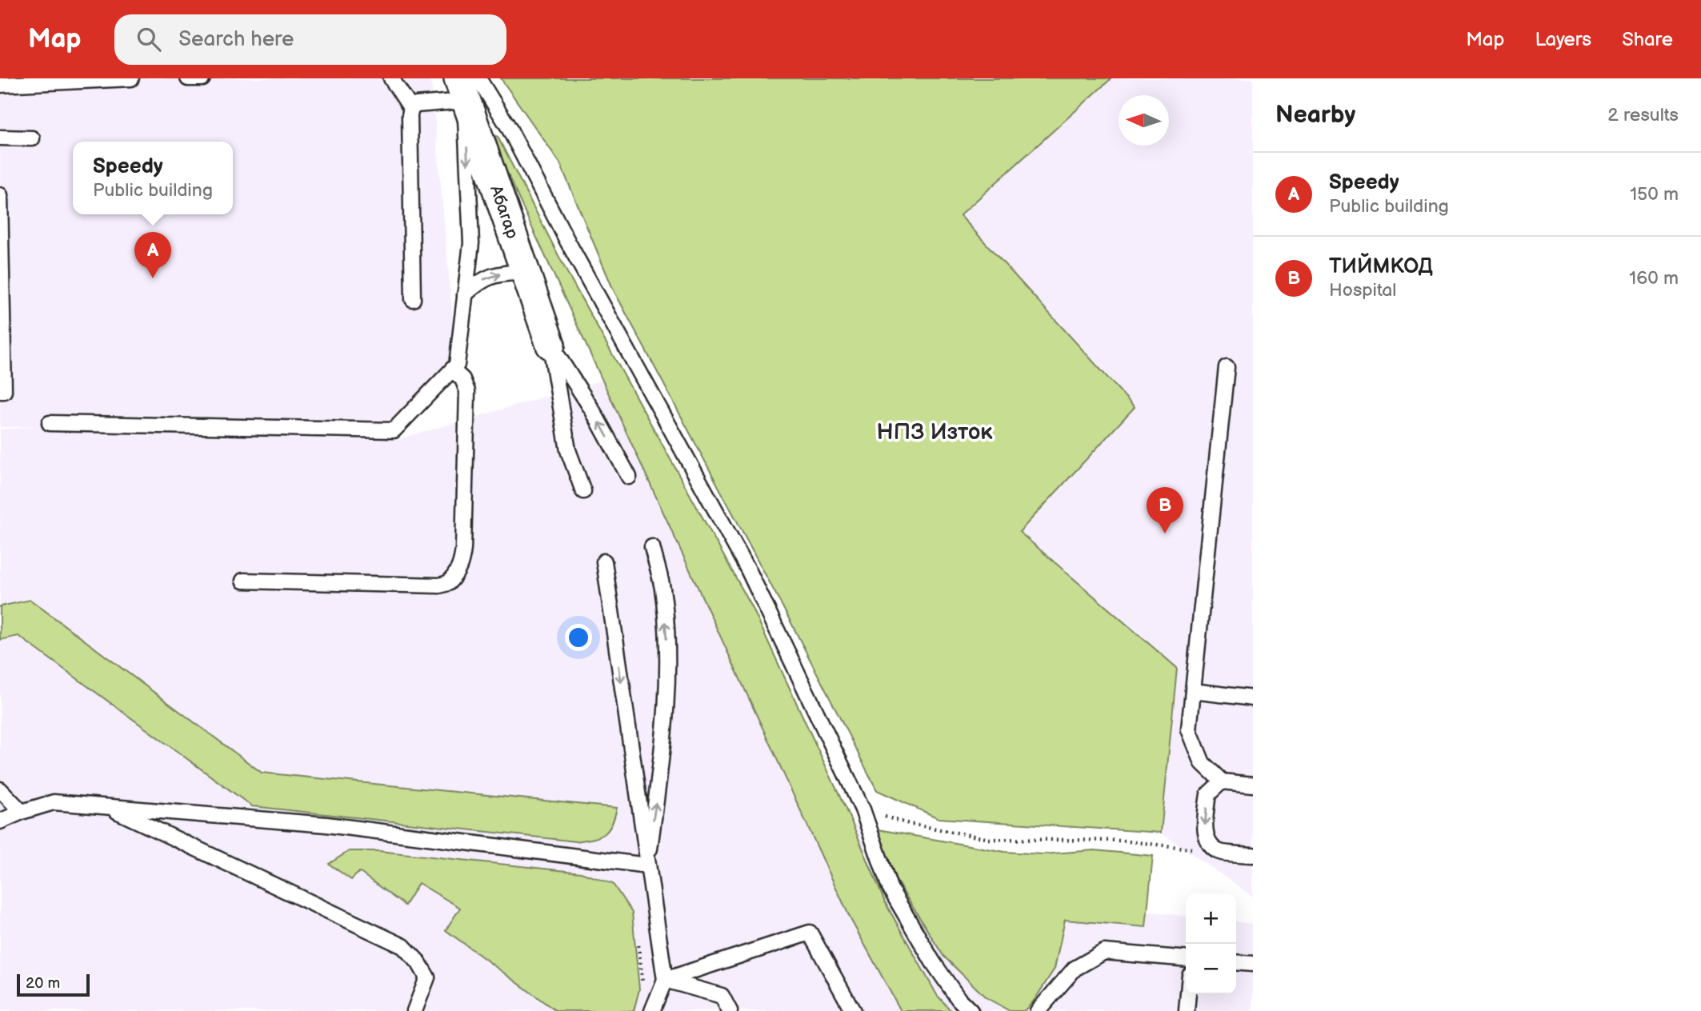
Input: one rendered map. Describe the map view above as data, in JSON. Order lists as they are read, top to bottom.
{
  "streets": {
    "street": ["Абагар"]
  },
  "districts": ["НПЗ Изток"],
  "scale_bar": "20 m",
  "north": "left",
  "page": {
    "header": "Map",
    "search": "Search here",
    "nav": ["Map", "Layers", "Share"],
    "heading": ["Nearby", "2 results"],
    "popup": ["Speedy", "Public building"],
    "list": [
      {
        "mark": "A",
        "name": "Speedy",
        "note": "Public building",
        "value": "150 m"
      },
      {
        "mark": "B",
        "name": "ТИЙМКОД",
        "note": "Hospital",
        "value": "160 m"
      }
    ],
    "pins": ["A", "B"],
    "map_buttons": ["+", "−"],
    "scale": "20 m"
  }
}
